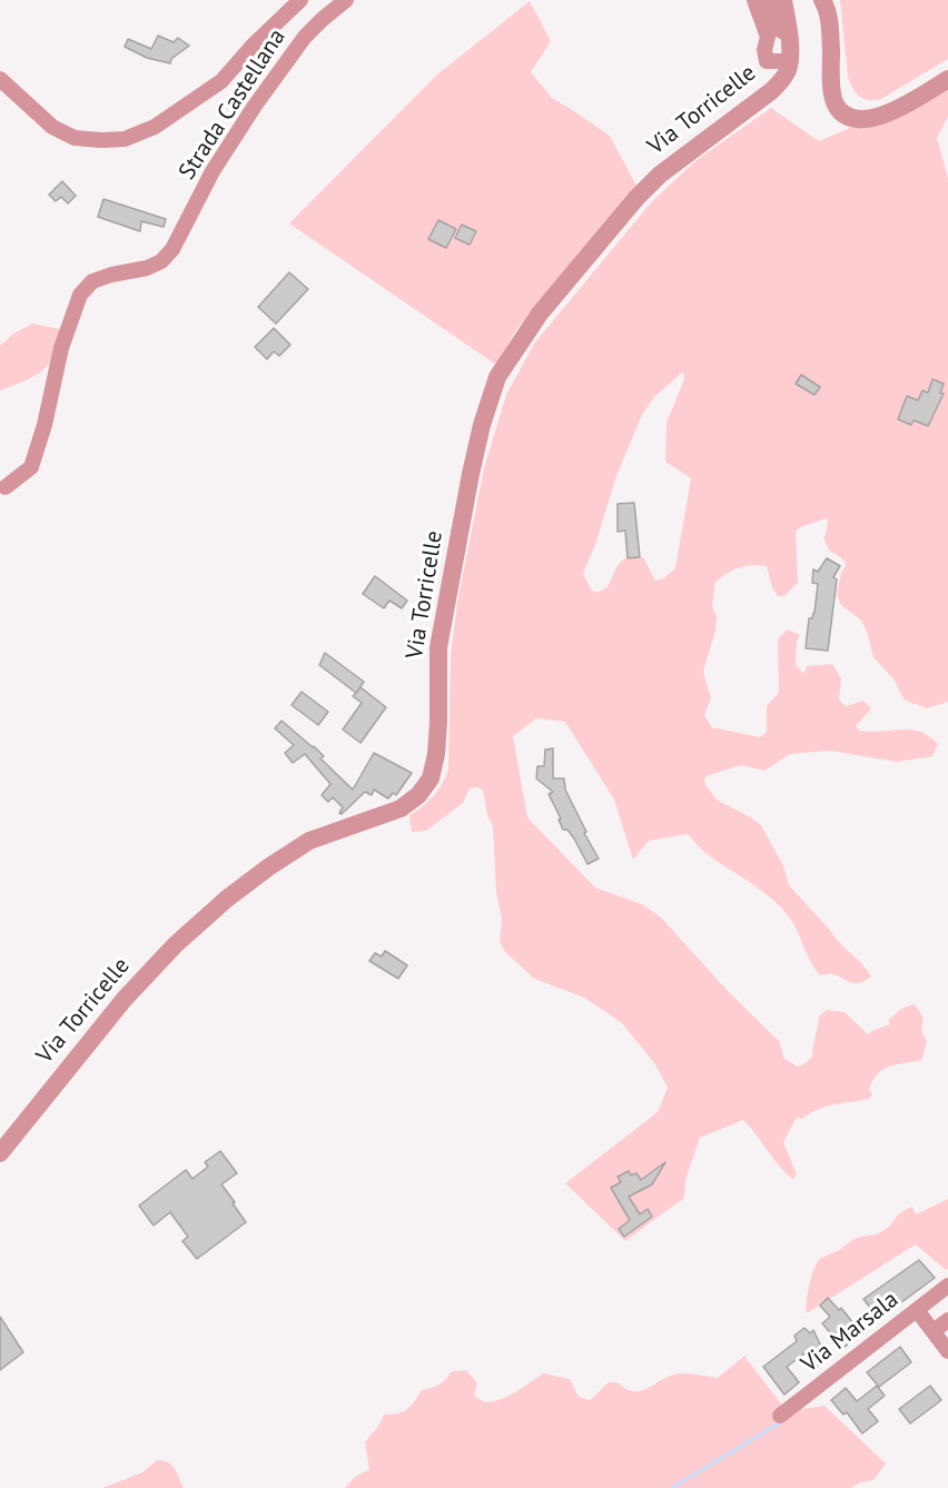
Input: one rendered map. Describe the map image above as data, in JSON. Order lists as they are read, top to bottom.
{
  "streets": {
    "street": ["Strada Castellana", "Via Torricelle", "Via Marsala"]
  }
}
